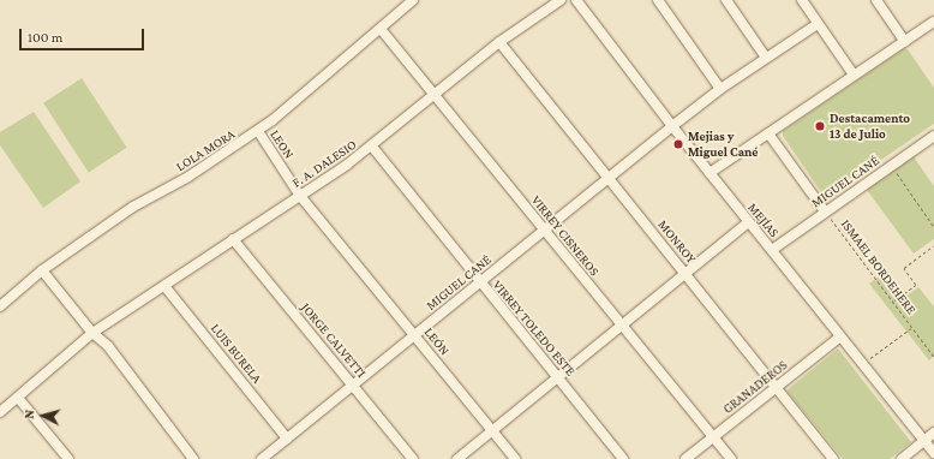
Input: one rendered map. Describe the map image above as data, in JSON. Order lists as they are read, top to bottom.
{
  "streets": {
    "street": [
      "LEON",
      "LOLA MORA",
      "F. A. DALESIO",
      "MIGUEL CANÉ",
      "MEJÍAS",
      "VIRREY CISNEROS",
      "MONROY",
      "VIRREY TOLEDO ESTE",
      "JORGE CALVETTI",
      "LEÓN",
      "LUIS BURELA",
      "GRANADEROS"
    ],
    "path": ["ISMAEL BORDEHERE"]
  },
  "crossings": [
    ["LEON", "LOLA MORA"],
    ["LEON", "F. A. DALESIO"],
    ["LEON", "LEÓN"],
    ["LOLA MORA", "VIRREY CISNEROS"],
    ["F. A. DALESIO", "VIRREY CISNEROS"],
    ["F. A. DALESIO", "MONROY"],
    ["F. A. DALESIO", "VIRREY TOLEDO ESTE"],
    ["F. A. DALESIO", "JORGE CALVETTI"],
    ["F. A. DALESIO", "LEÓN"],
    ["F. A. DALESIO", "LUIS BURELA"],
    ["MIGUEL CANÉ", "MEJÍAS"],
    ["MIGUEL CANÉ", "VIRREY CISNEROS"],
    ["MIGUEL CANÉ", "MONROY"],
    ["MIGUEL CANÉ", "ISMAEL BORDEHERE"],
    ["MIGUEL CANÉ", "VIRREY TOLEDO ESTE"],
    ["MIGUEL CANÉ", "JORGE CALVETTI"],
    ["MIGUEL CANÉ", "LEÓN"],
    ["MIGUEL CANÉ", "LUIS BURELA"],
    ["MEJÍAS", "GRANADEROS"],
    ["VIRREY CISNEROS", "GRANADEROS"],
    ["MONROY", "GRANADEROS"]
  ],
  "places": ["Destacamento 13 de Julio", "Mejias y Miguel Cané"],
  "scale_bar": "100 m",
  "north": "left"
}
